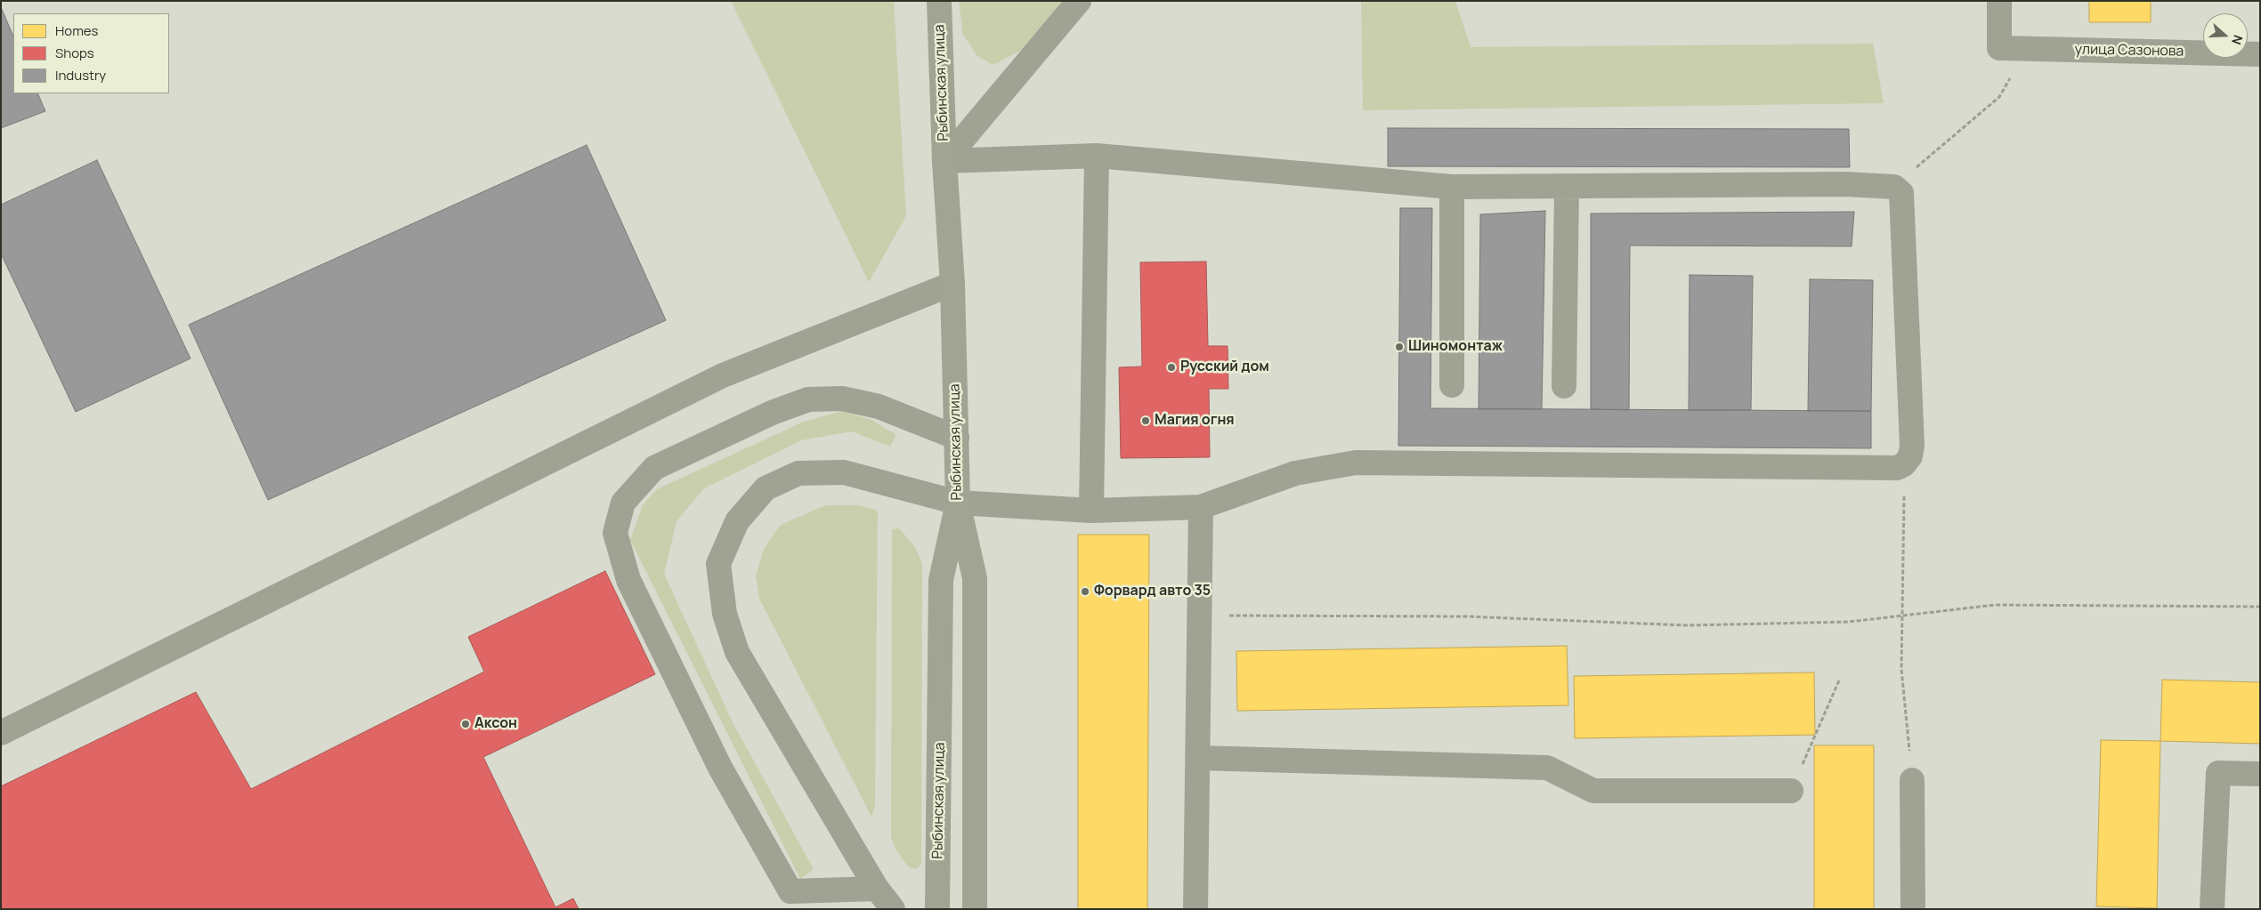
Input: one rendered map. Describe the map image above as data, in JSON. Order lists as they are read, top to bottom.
{
  "streets": {
    "main road": ["Рыбинская улица"],
    "street": ["улица Сазонова"]
  },
  "places": [
    "Шиномонтаж",
    "Русский дом",
    "Магия огня",
    "Форвард авто 35",
    "Аксон"
  ],
  "legend": ["Homes", "Shops", "Industry"],
  "north": "right"
}
